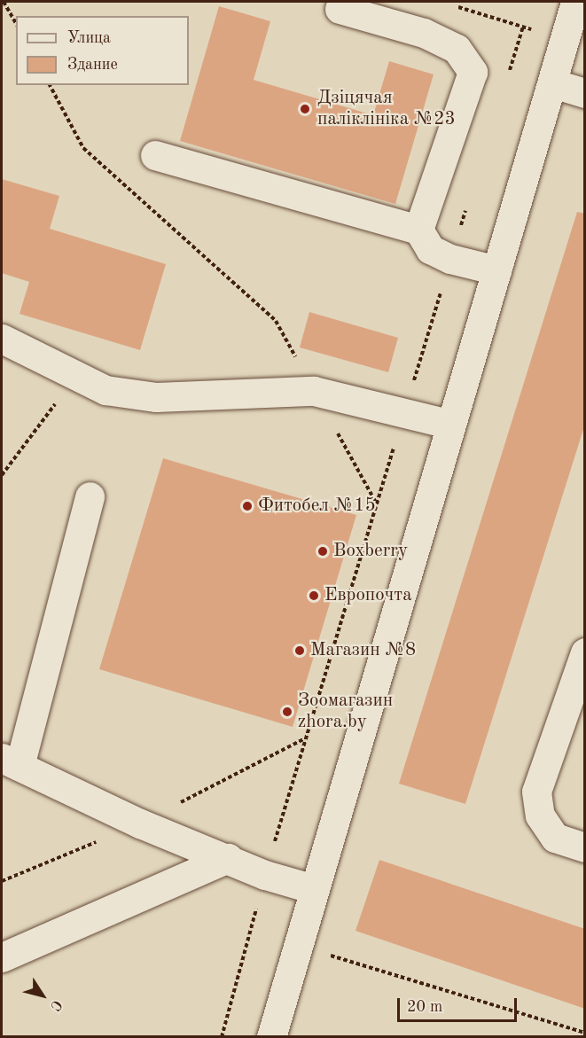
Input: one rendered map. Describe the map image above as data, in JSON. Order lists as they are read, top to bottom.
{
  "places": [
    "Дзіцячая паліклініка №23",
    "Фитобел №15",
    "Boxberry",
    "Европочта",
    "Магазин №8",
    "Зоомагазин zhora.by"
  ],
  "legend": ["Улица", "Здание"],
  "scale_bar": "20 m",
  "north": "bottom right"
}
